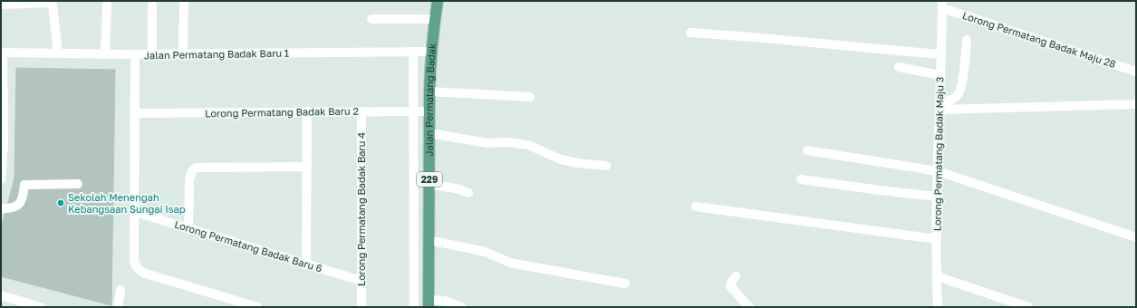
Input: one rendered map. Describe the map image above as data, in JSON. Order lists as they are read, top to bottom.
{
  "streets": {
    "main road": ["Jalan Permatang Badak", "229"],
    "street": [
      "Lorong Permatang Badak Maju 28",
      "Jalan Permatang Badak Baru 1",
      "Lorong Permatang Badak Baru 2",
      "Lorong Permatang Badak Maju 3",
      "Lorong Permatang Badak Baru 4",
      "Lorong Permatang Badak Baru 6"
    ]
  },
  "crossings": [
    ["Lorong Permatang Badak Maju 28", "Lorong Permatang Badak Maju 3"],
    ["Jalan Permatang Badak Baru 1", "Jalan Permatang Badak"],
    ["Jalan Permatang Badak", "Lorong Permatang Badak Baru 2"],
    ["Lorong Permatang Badak Baru 2", "Lorong Permatang Badak Baru 4"],
    ["Lorong Permatang Badak Baru 4", "Lorong Permatang Badak Baru 6"]
  ],
  "places": ["Sekolah Menengah Kebangsaan Sungai Isap"]
}
